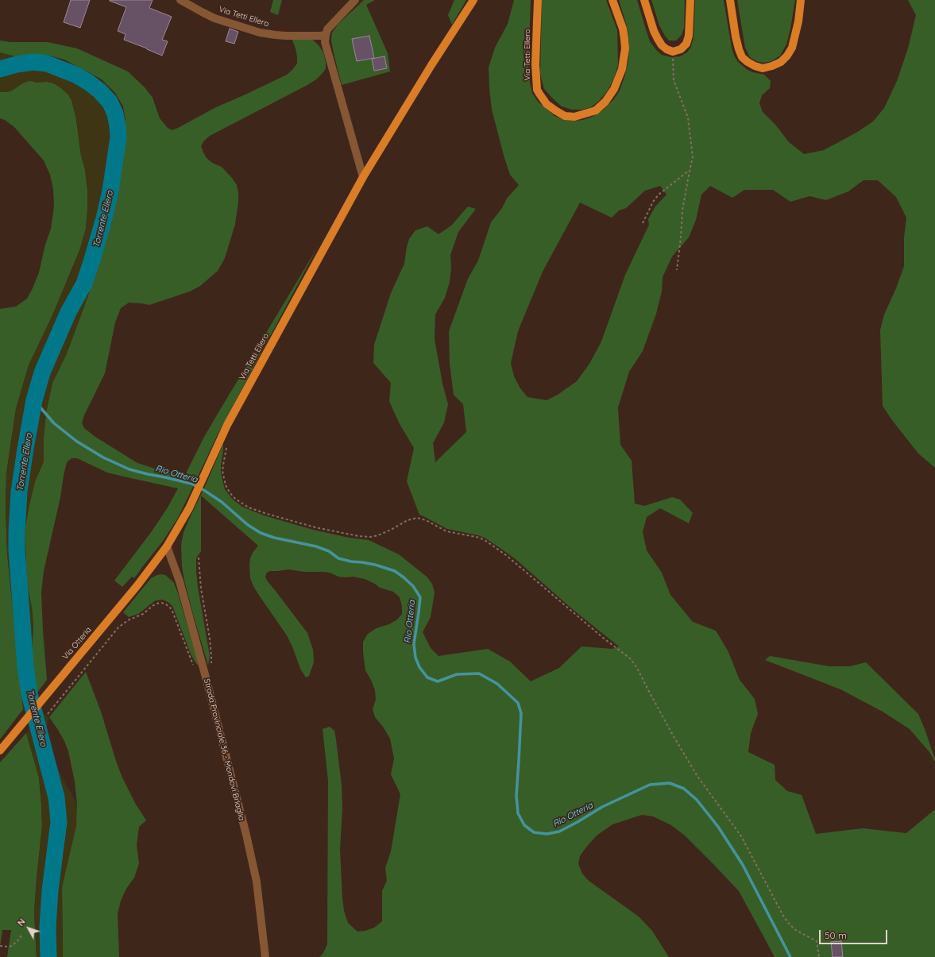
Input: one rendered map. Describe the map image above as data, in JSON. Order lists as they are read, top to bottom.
{
  "streets": {
    "main road": ["Via Tetti Ellero", "Via Otteria"],
    "street": ["Strada Provinciale 36 - Mondovì Briaglia"]
  },
  "crossings": [
    ["Via Tetti Ellero", "Via Otteria"],
    ["Via Tetti Ellero", "Strada Provinciale 36 - Mondovì Briaglia"],
    ["Via Otteria", "Strada Provinciale 36 - Mondovì Briaglia"]
  ],
  "water": ["Torrente Ellero", "Rio Otteria"],
  "scale_bar": "50 m",
  "north": "top left"
}
